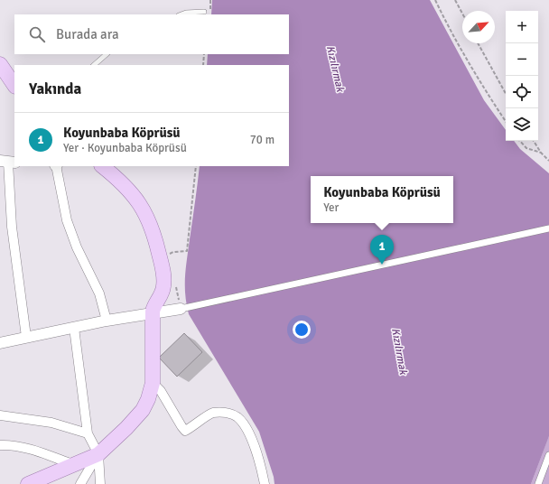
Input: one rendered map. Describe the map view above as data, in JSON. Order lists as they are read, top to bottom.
{
  "water": ["Kızılırmak"],
  "north": "top right",
  "page": {
    "map_buttons": ["+", "−"],
    "search": "Burada ara",
    "heading": "Yakında",
    "list": [
      {
        "mark": "1",
        "name": "Koyunbaba Köprüsü",
        "note": "Yer · Koyunbaba Köprüsü",
        "value": "70 m"
      }
    ],
    "popup": ["Koyunbaba Köprüsü", "Yer"],
    "pins": "1"
  }
}
